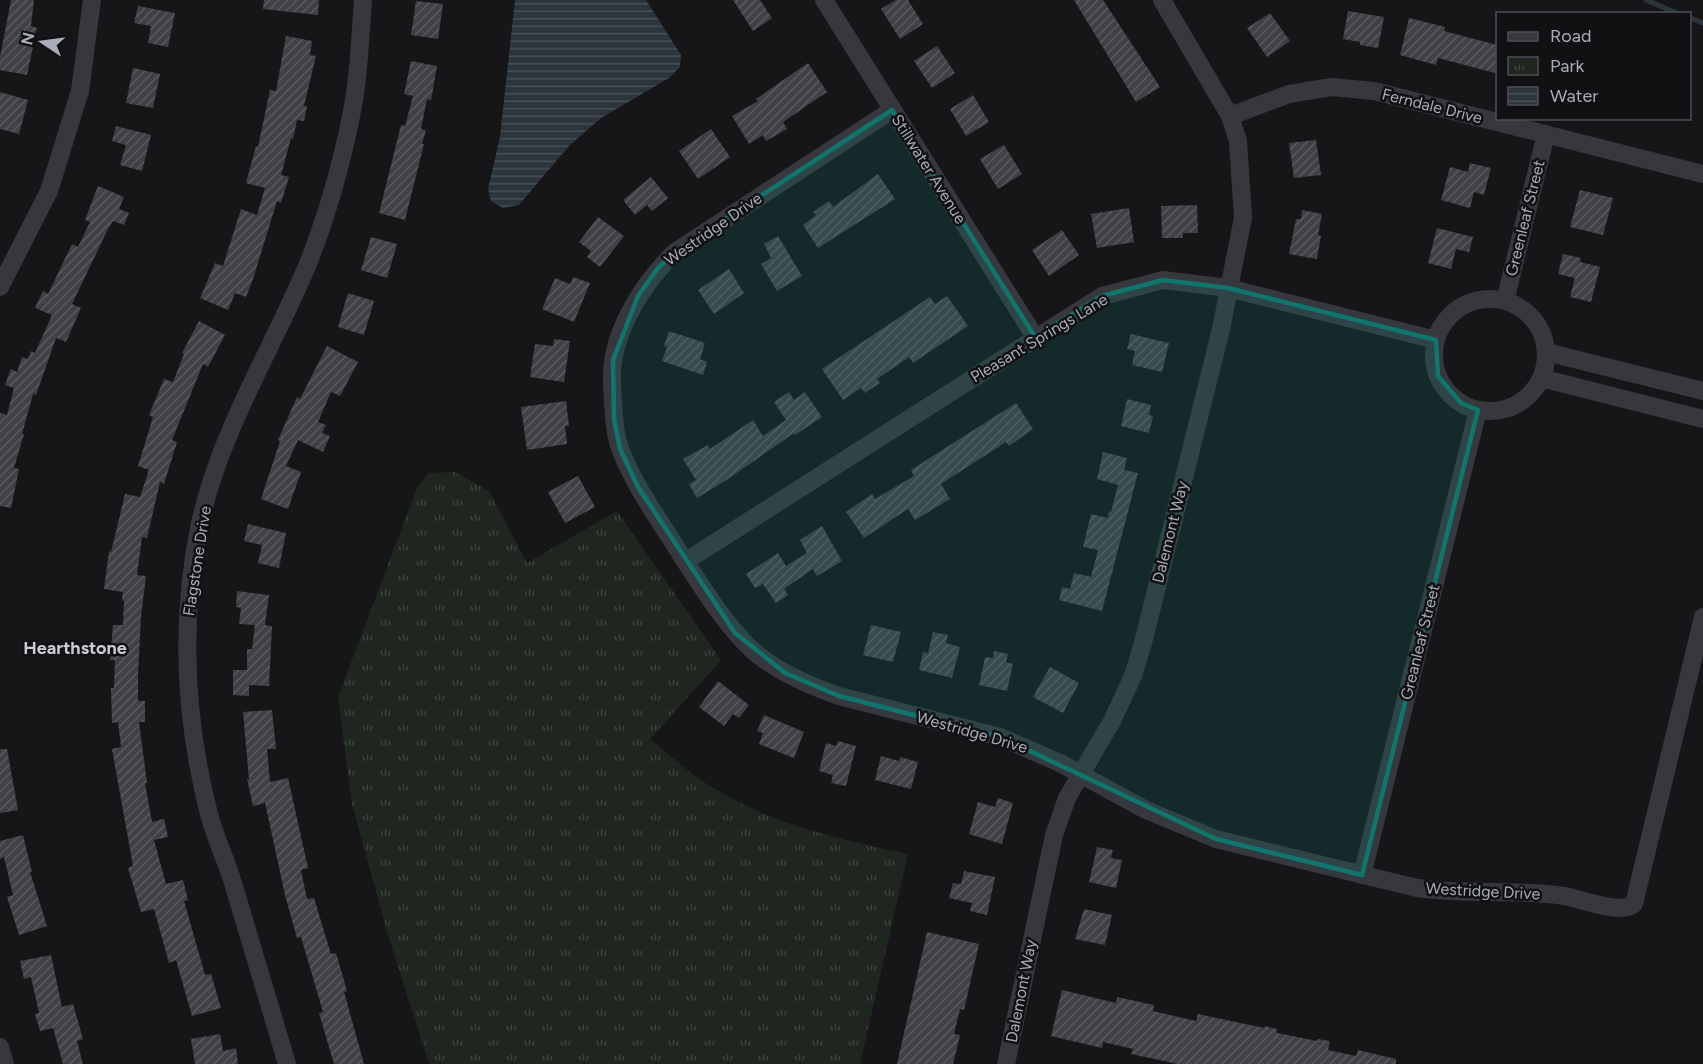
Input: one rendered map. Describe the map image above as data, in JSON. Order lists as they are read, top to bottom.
{
  "streets": {
    "street": [
      "Ferndale Drive",
      "Stillwater Avenue",
      "Greenleaf Street",
      "Westridge Drive",
      "Pleasant Springs Lane",
      "Dalemont Way",
      "Flagstone Drive",
      "Greanleaf Street"
    ]
  },
  "crossings": [
    ["Ferndale Drive", "Greenleaf Street"],
    ["Ferndale Drive", "Dalemont Way"],
    ["Stillwater Avenue", "Westridge Drive"],
    ["Stillwater Avenue", "Pleasant Springs Lane"],
    ["Greenleaf Street", "Pleasant Springs Lane"],
    ["Greenleaf Street", "Greanleaf Street"],
    ["Westridge Drive", "Pleasant Springs Lane"],
    ["Westridge Drive", "Dalemont Way"],
    ["Westridge Drive", "Greanleaf Street"],
    ["Pleasant Springs Lane", "Dalemont Way"],
    ["Pleasant Springs Lane", "Greanleaf Street"]
  ],
  "districts": ["Hearthstone"],
  "legend": ["Road", "Park", "Water"],
  "north": "left"
}
